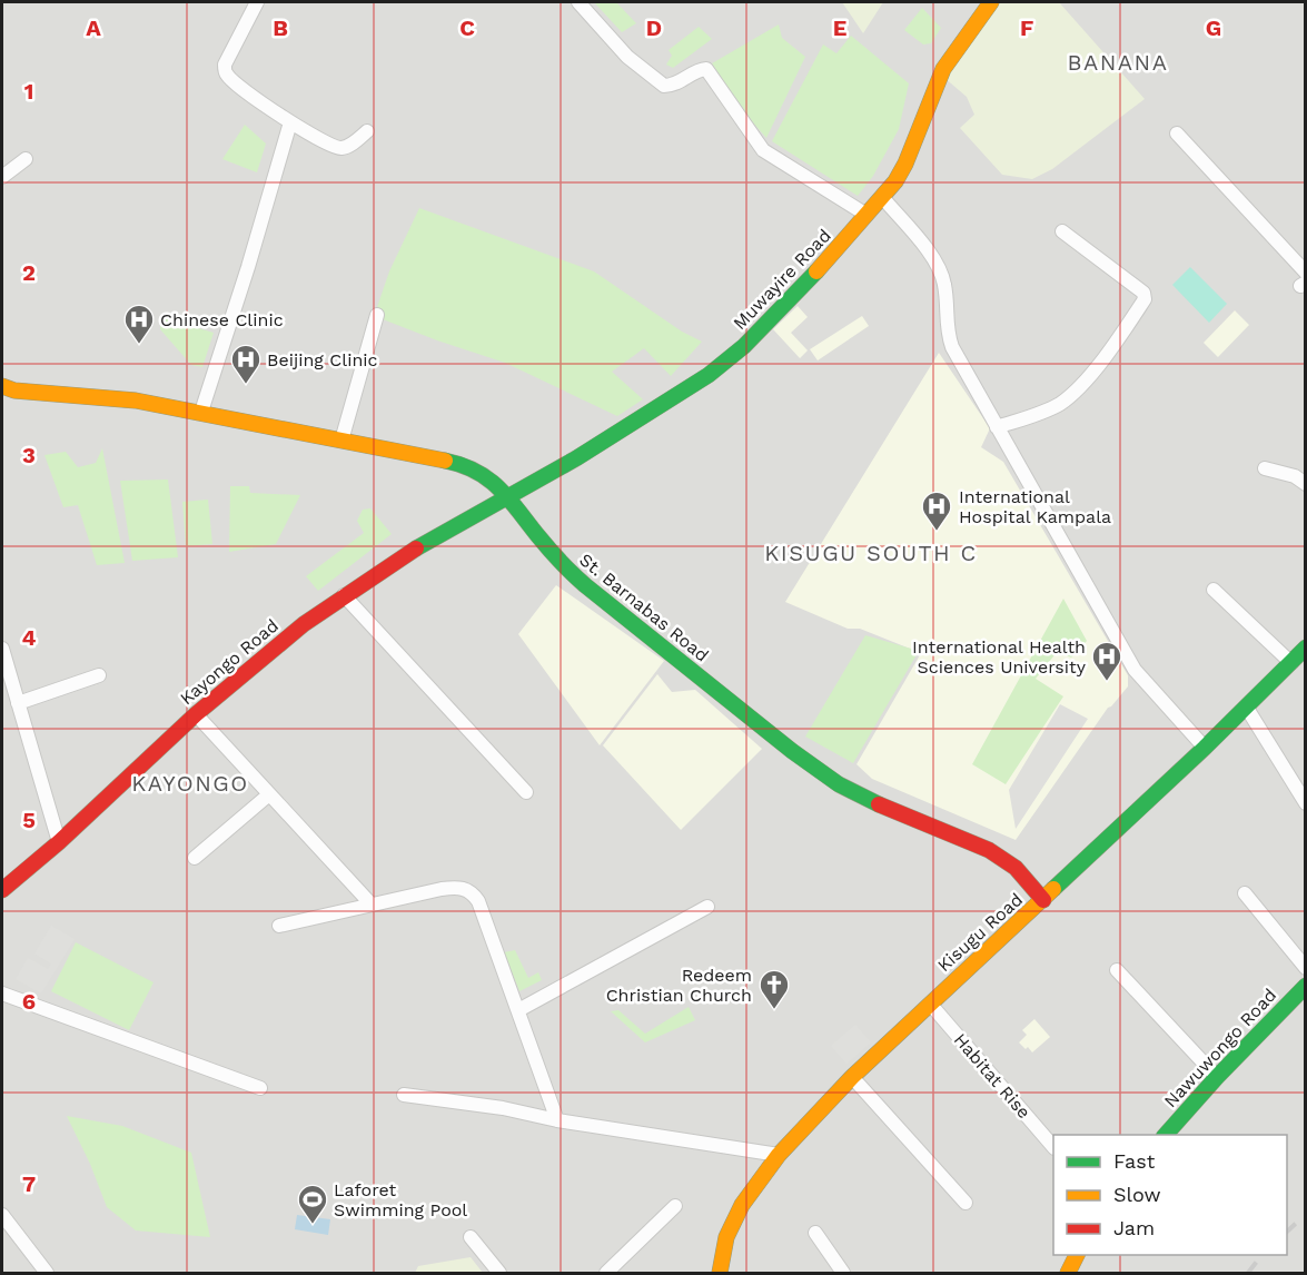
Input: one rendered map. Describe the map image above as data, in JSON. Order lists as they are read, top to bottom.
{
  "streets": {
    "street": [
      "Muwayire Road",
      "St. Barnabas Road",
      "Kayongo Road",
      "Kisugu Road",
      "Nawuwongo Road",
      "Habitat Rise"
    ]
  },
  "crossings": [
    ["Muwayire Road", "St. Barnabas Road"],
    ["Muwayire Road", "Kayongo Road"],
    ["St. Barnabas Road", "Kayongo Road"],
    ["St. Barnabas Road", "Kisugu Road"],
    ["Kisugu Road", "Habitat Rise"]
  ],
  "districts": ["BANANA", "KISUGU SOUTH C", "KAYONGO"],
  "places": {
    "hospital": [
      "Chinese Clinic",
      "Beijing Clinic",
      "International Hospital Kampala",
      "International Health Sciences University"
    ],
    "church": ["Redeem Christian Church"],
    "sports": ["Laforet Swimming Pool"]
  },
  "legend": ["Fast", "Slow", "Jam"],
  "grid": {
    "columns": [
      "A",
      "B",
      "C",
      "D",
      "E",
      "F",
      "G"
    ],
    "rows": [
      "1",
      "2",
      "3",
      "4",
      "5",
      "6",
      "7"
    ]
  }
}
